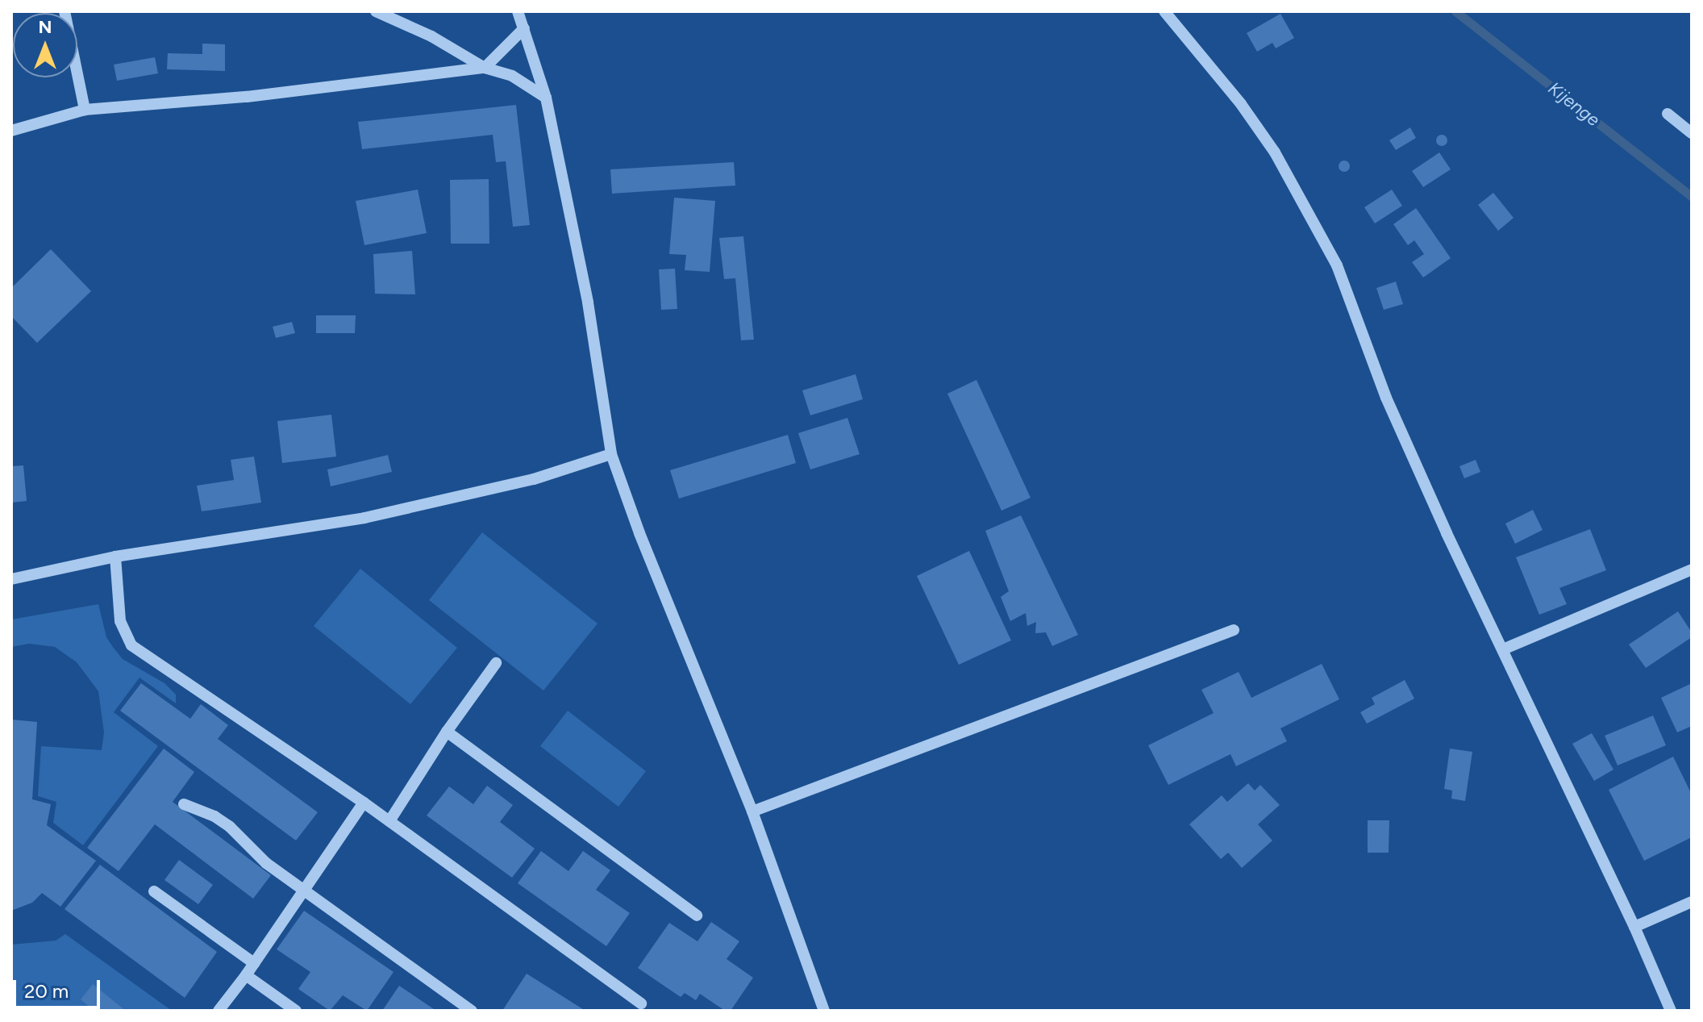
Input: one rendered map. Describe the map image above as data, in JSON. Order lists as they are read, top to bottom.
{
  "water": ["Kijenge"],
  "scale_bar": "20 m",
  "north": "top"
}
